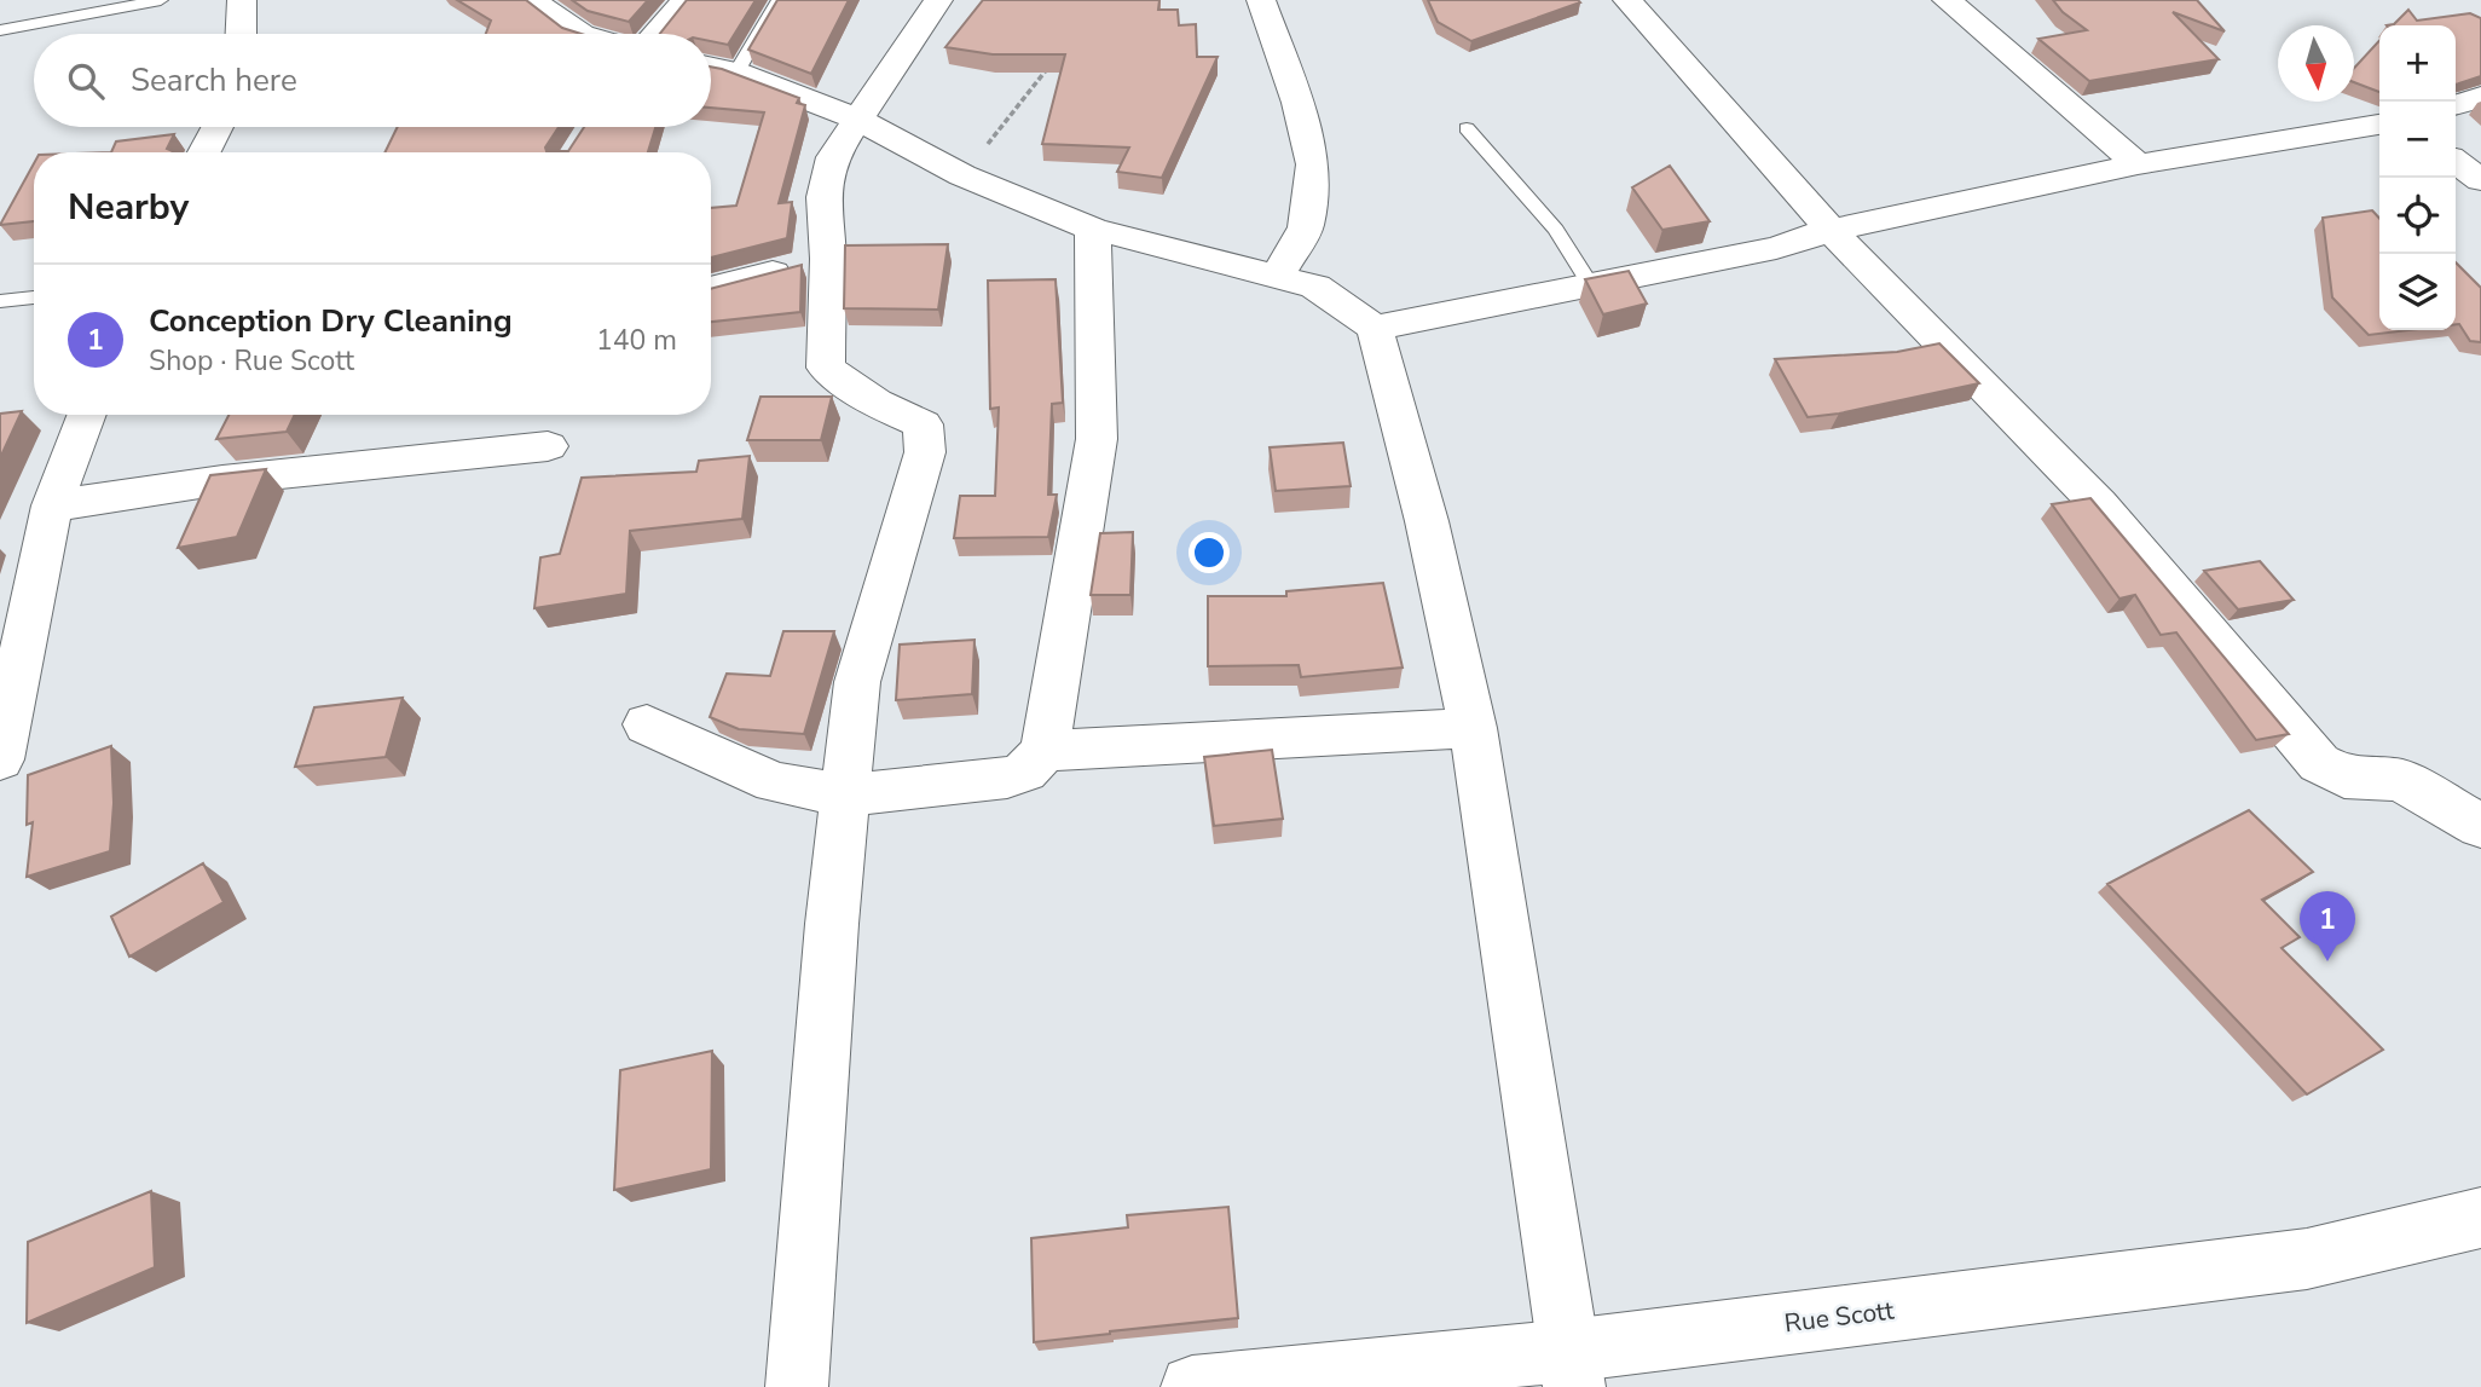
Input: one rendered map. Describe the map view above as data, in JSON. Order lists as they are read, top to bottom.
{
  "streets": {
    "street": ["Rue Scott"]
  },
  "north": "bottom",
  "page": {
    "map_buttons": ["+", "−"],
    "search": "Search here",
    "heading": "Nearby",
    "list": [
      {
        "mark": "1",
        "name": "Conception Dry Cleaning",
        "note": "Shop · Rue Scott",
        "value": "140 m"
      }
    ],
    "pins": "1"
  }
}
